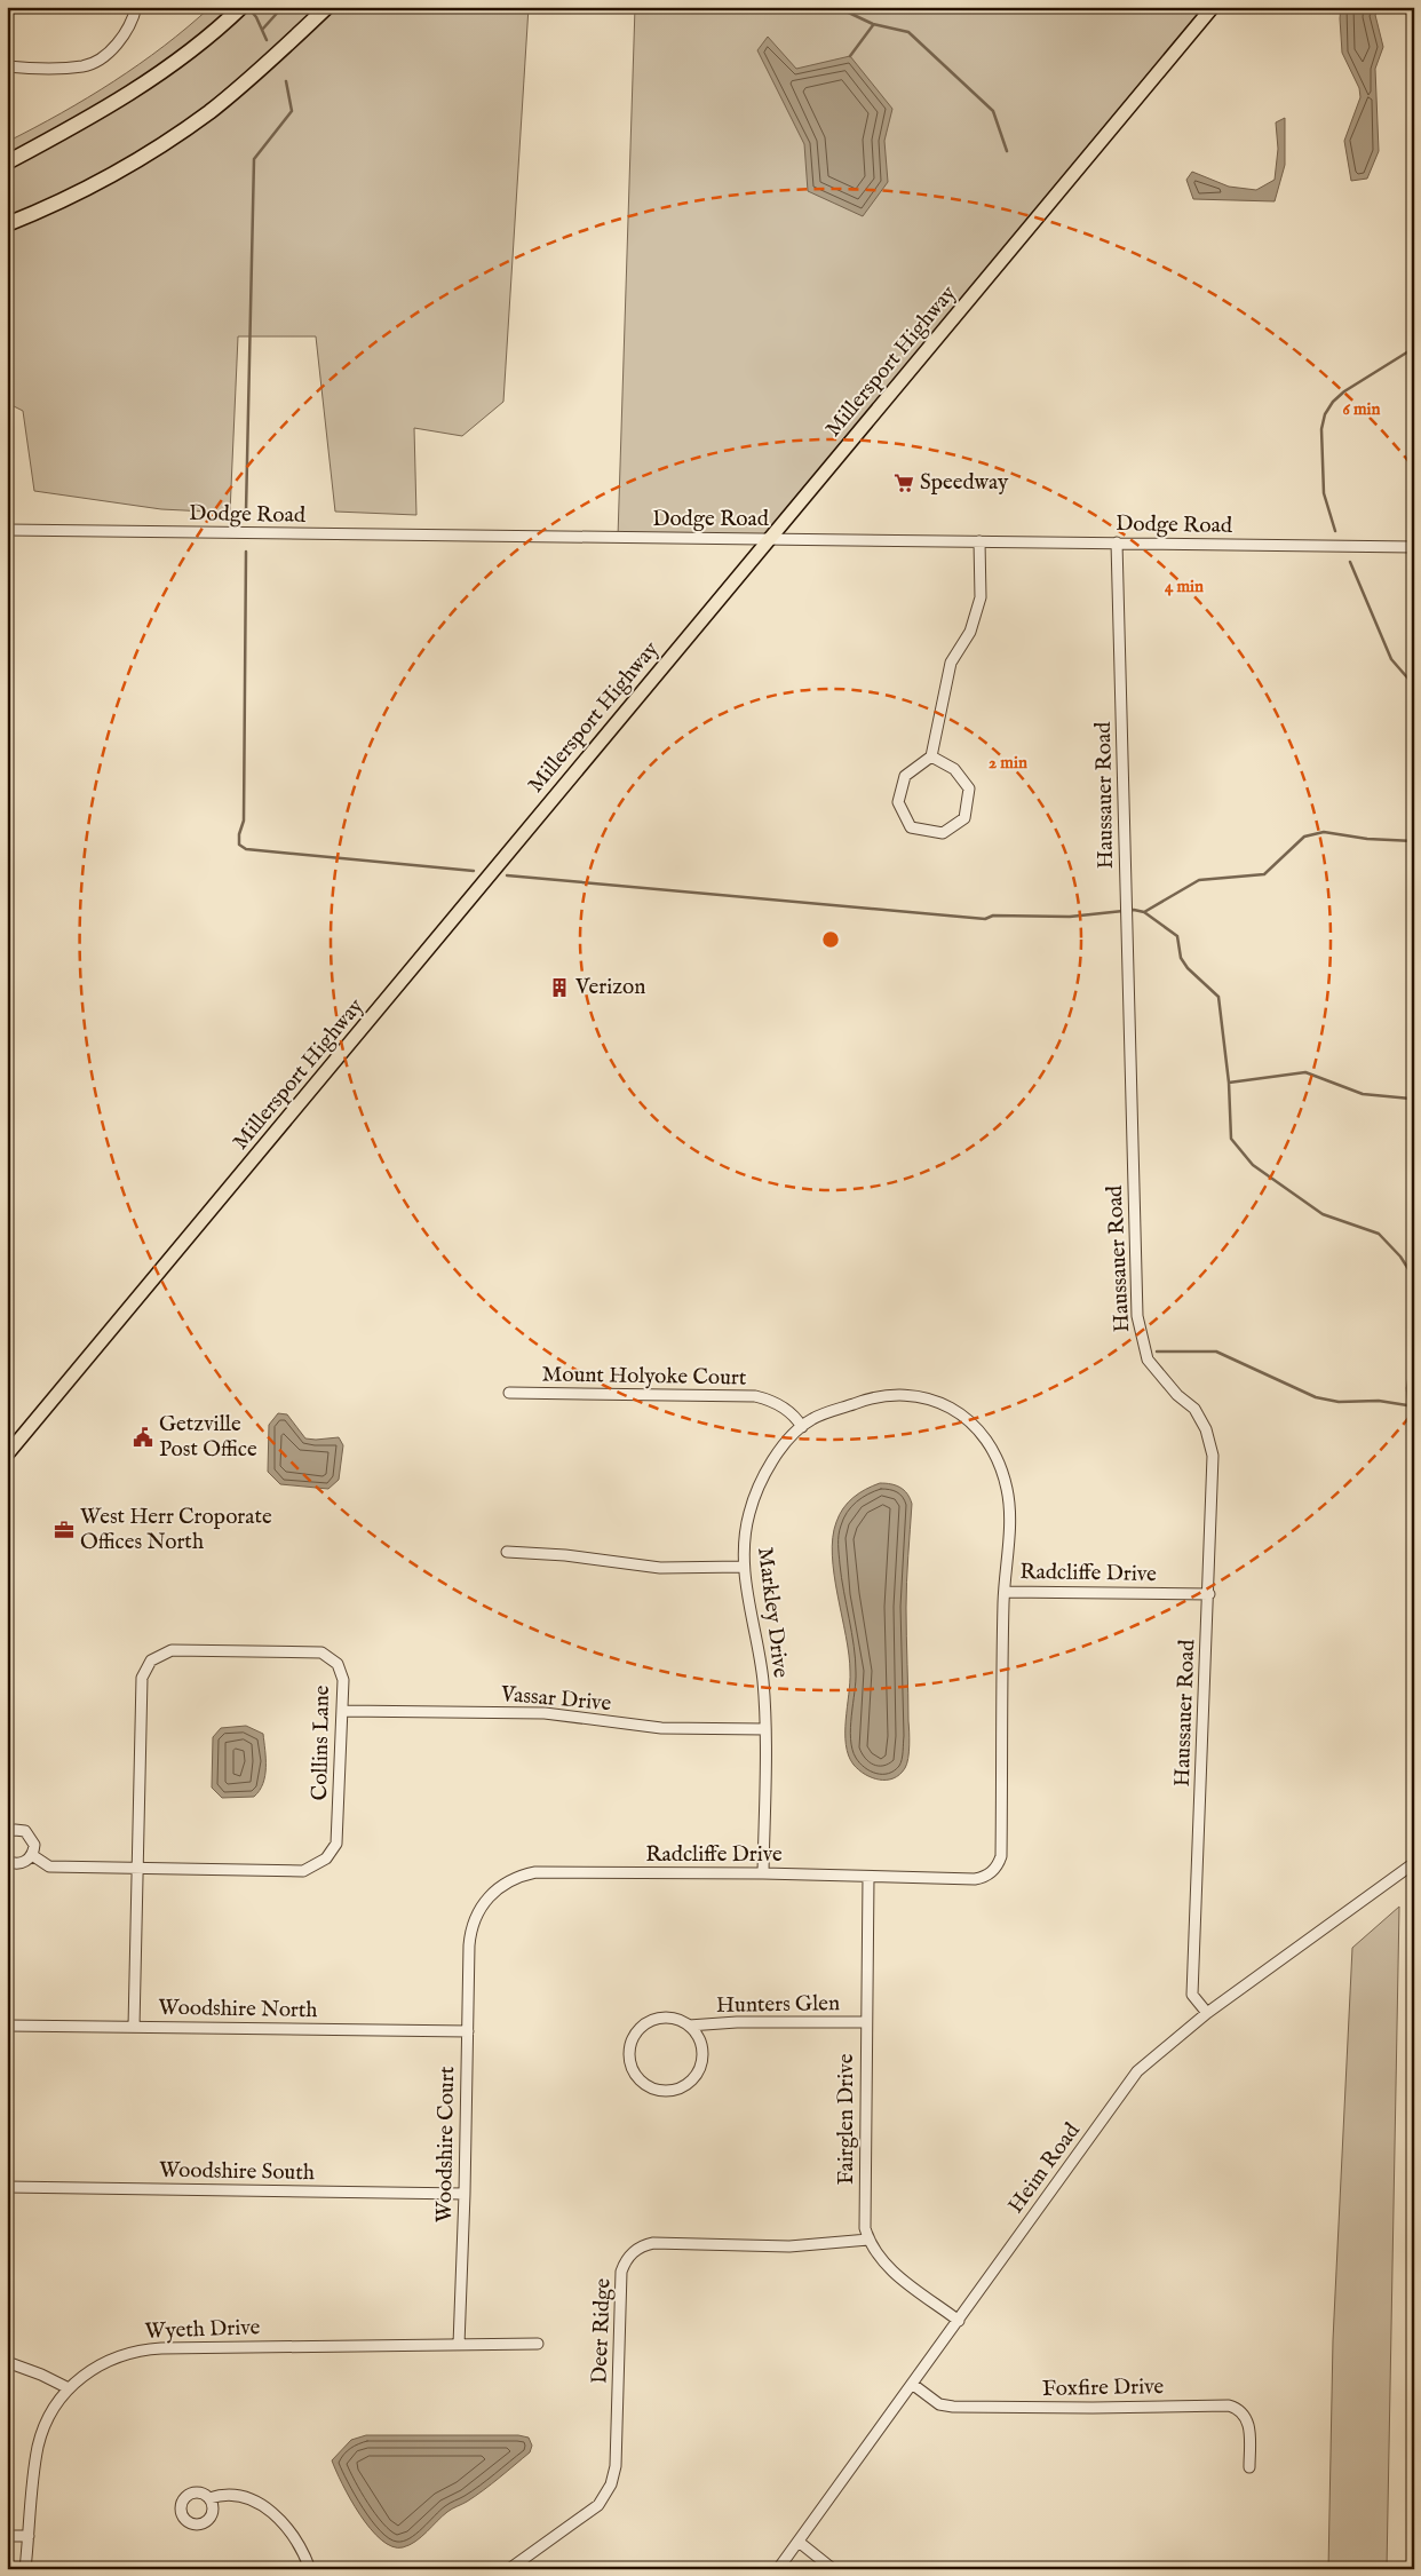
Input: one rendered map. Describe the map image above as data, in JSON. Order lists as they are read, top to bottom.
{
  "streets": {
    "main road": ["Millersport Highway"],
    "street": [
      "Dodge Road",
      "Haussauer Road",
      "Mount Holyoke Court",
      "Radcliffe Drive",
      "Markley Drive",
      "Vassar Drive",
      "Collins Lane",
      "Hunters Glen",
      "Woodshire North",
      "Fairglen Drive",
      "Woodshire Court",
      "Heim Road",
      "Woodshire South",
      "Wyeth Drive",
      "Deer Ridge",
      "Foxfire Drive"
    ]
  },
  "crossings": [
    ["Millersport Highway", "Dodge Road"],
    ["Dodge Road", "Haussauer Road"],
    ["Haussauer Road", "Radcliffe Drive"],
    ["Haussauer Road", "Heim Road"],
    ["Mount Holyoke Court", "Markley Drive"],
    ["Radcliffe Drive", "Markley Drive"],
    ["Radcliffe Drive", "Fairglen Drive"],
    ["Radcliffe Drive", "Woodshire Court"],
    ["Markley Drive", "Vassar Drive"],
    ["Vassar Drive", "Collins Lane"],
    ["Collins Lane", "Woodshire North"],
    ["Hunters Glen", "Fairglen Drive"],
    ["Woodshire North", "Woodshire Court"],
    ["Fairglen Drive", "Heim Road"],
    ["Fairglen Drive", "Deer Ridge"],
    ["Woodshire Court", "Woodshire South"],
    ["Woodshire Court", "Wyeth Drive"],
    ["Heim Road", "Foxfire Drive"]
  ],
  "places": {
    "supermarket": ["Speedway"],
    "building": ["Verizon"],
    "public building": ["Getzville Post Office"],
    "office": ["West Herr Croporate Offices North"]
  },
  "rings": ["6 min", "4 min", "2 min"]
}
